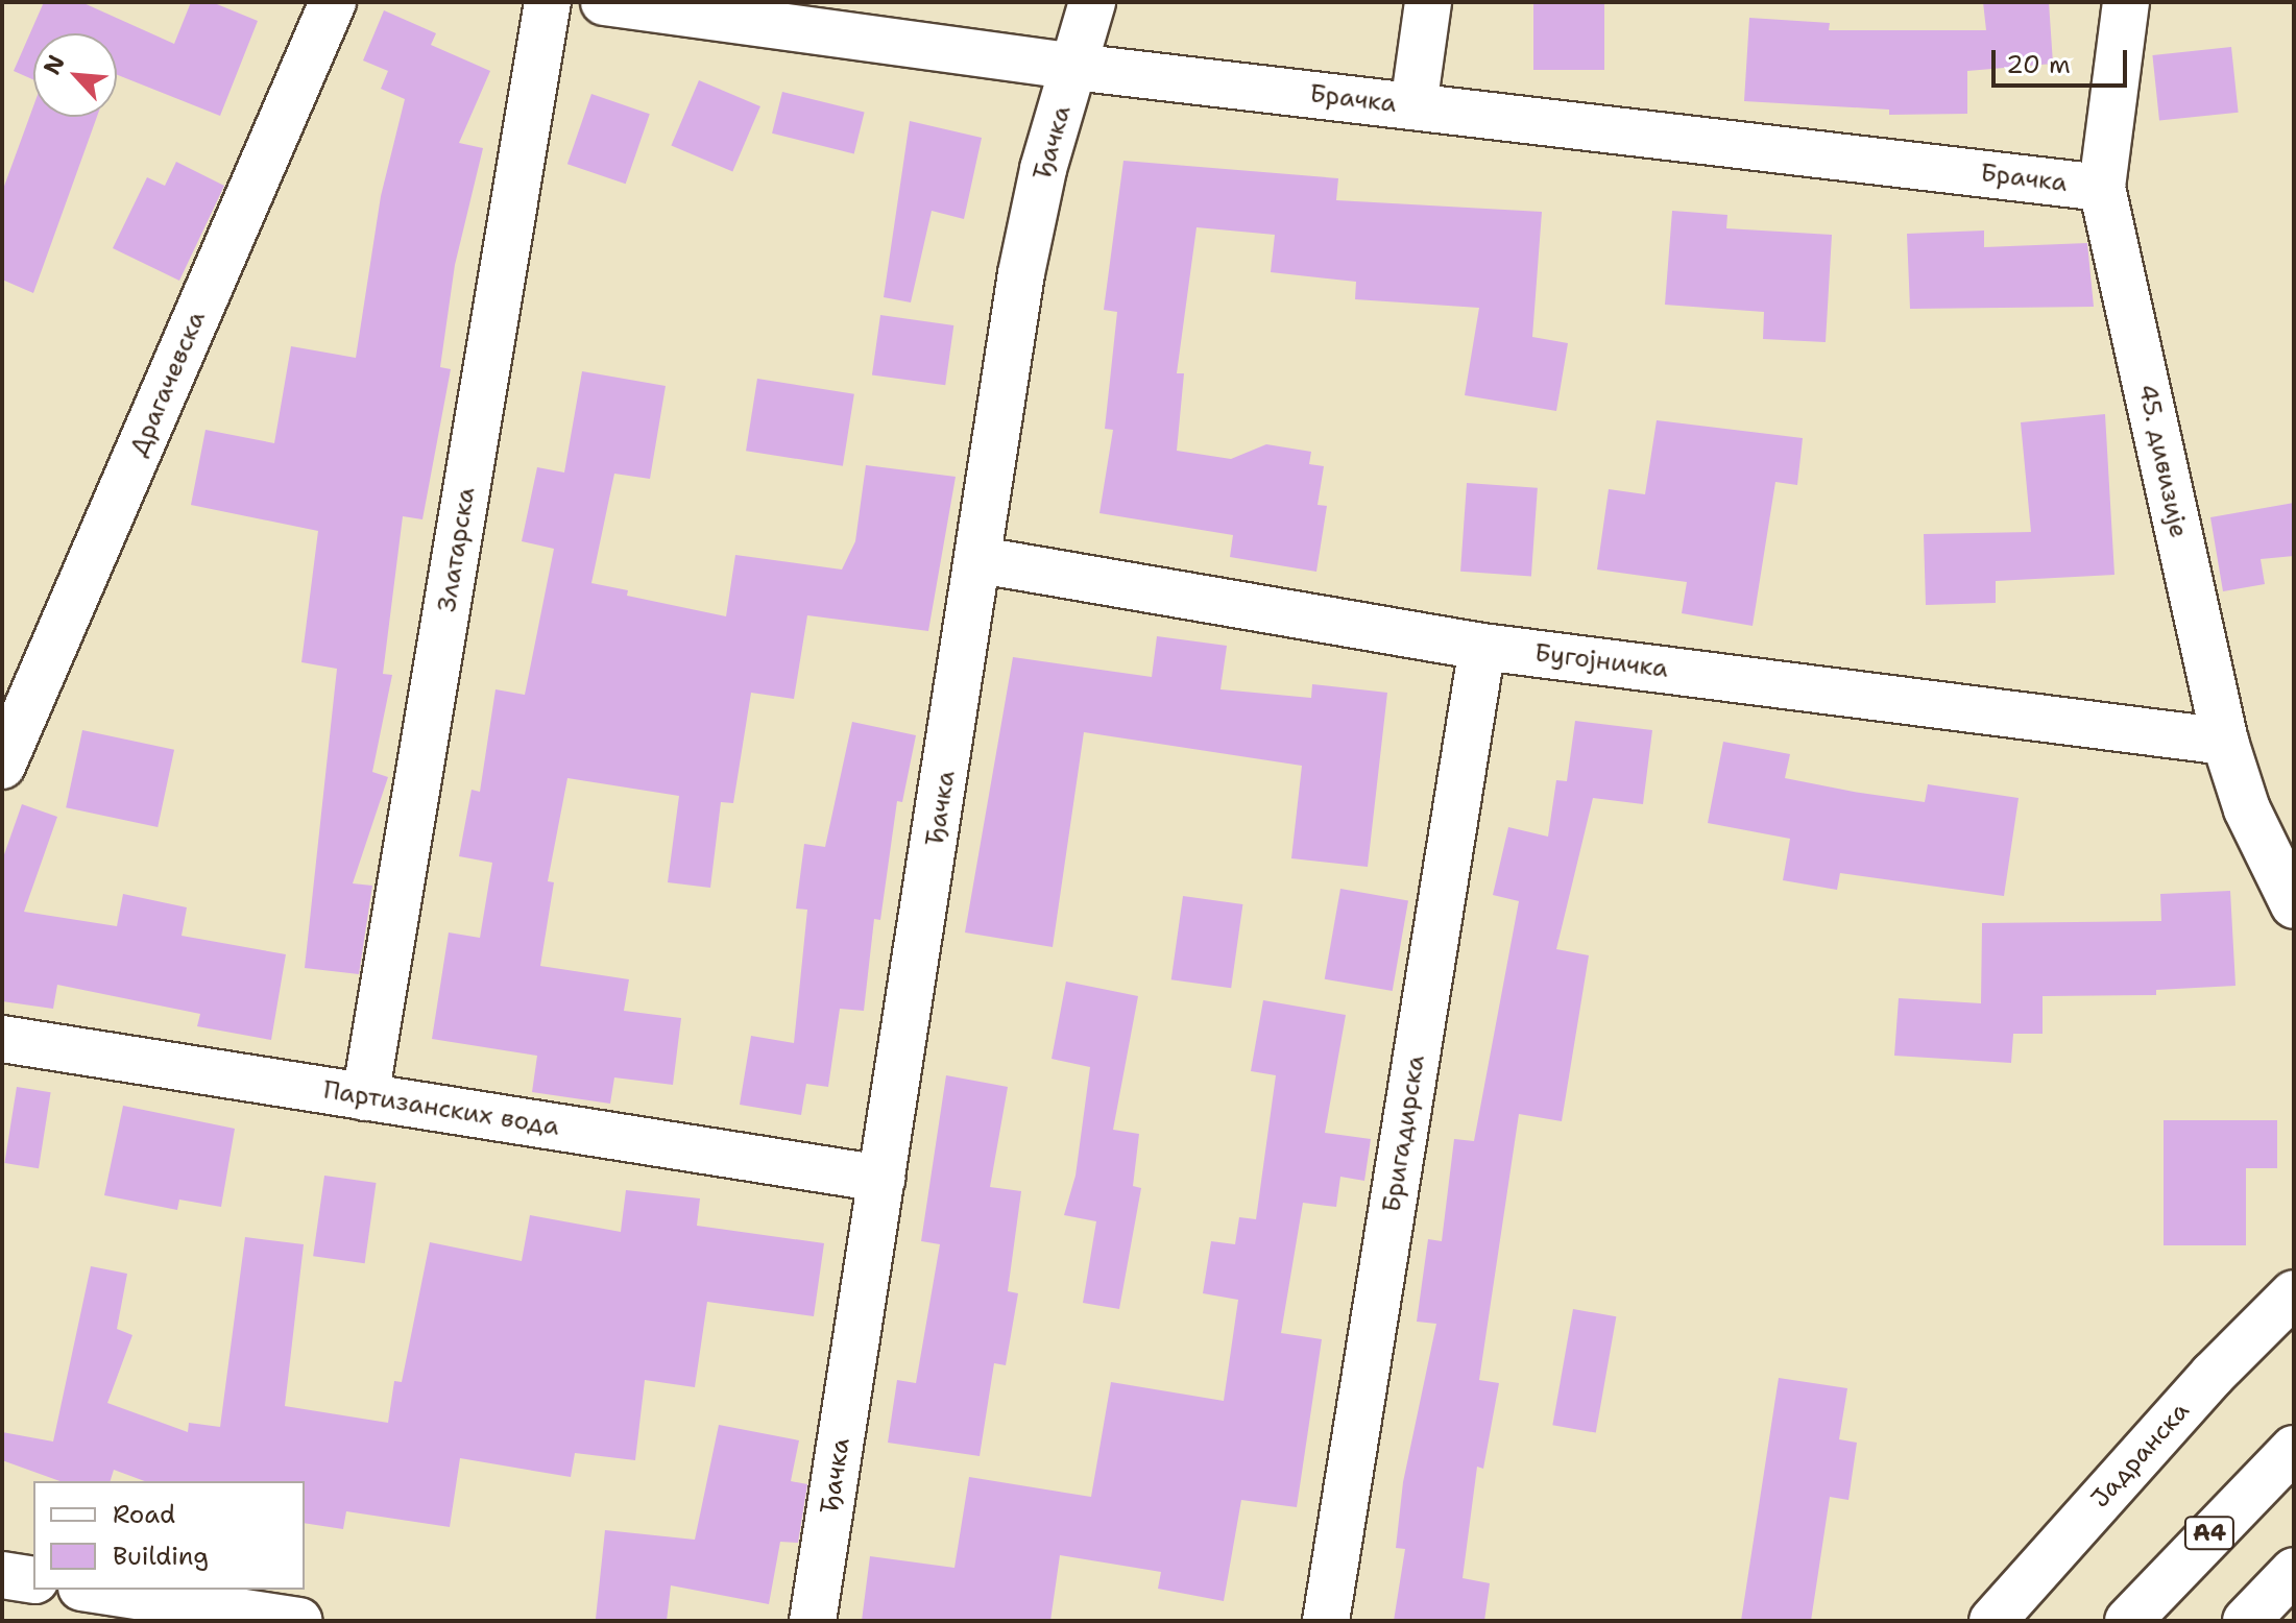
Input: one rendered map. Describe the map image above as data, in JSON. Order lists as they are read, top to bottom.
{
  "streets": {
    "main road": [
      "Брачка",
      "Ђачка",
      "Драгачевска",
      "45. дивизије",
      "Златарска",
      "Бугојничка",
      "Партизанских вода",
      "Бригадирска",
      "Јадранска",
      "A4"
    ]
  },
  "crossings": [
    ["Брачка", "Ђачка"],
    ["Брачка", "45. дивизије"],
    ["Ђачка", "Бугојничка"],
    ["Ђачка", "Партизанских вода"],
    ["45. дивизије", "Бугојничка"],
    ["Златарска", "Партизанских вода"],
    ["Бугојничка", "Бригадирска"]
  ],
  "legend": ["Road", "Building"],
  "scale_bar": "20 m",
  "north": "top left"
}
